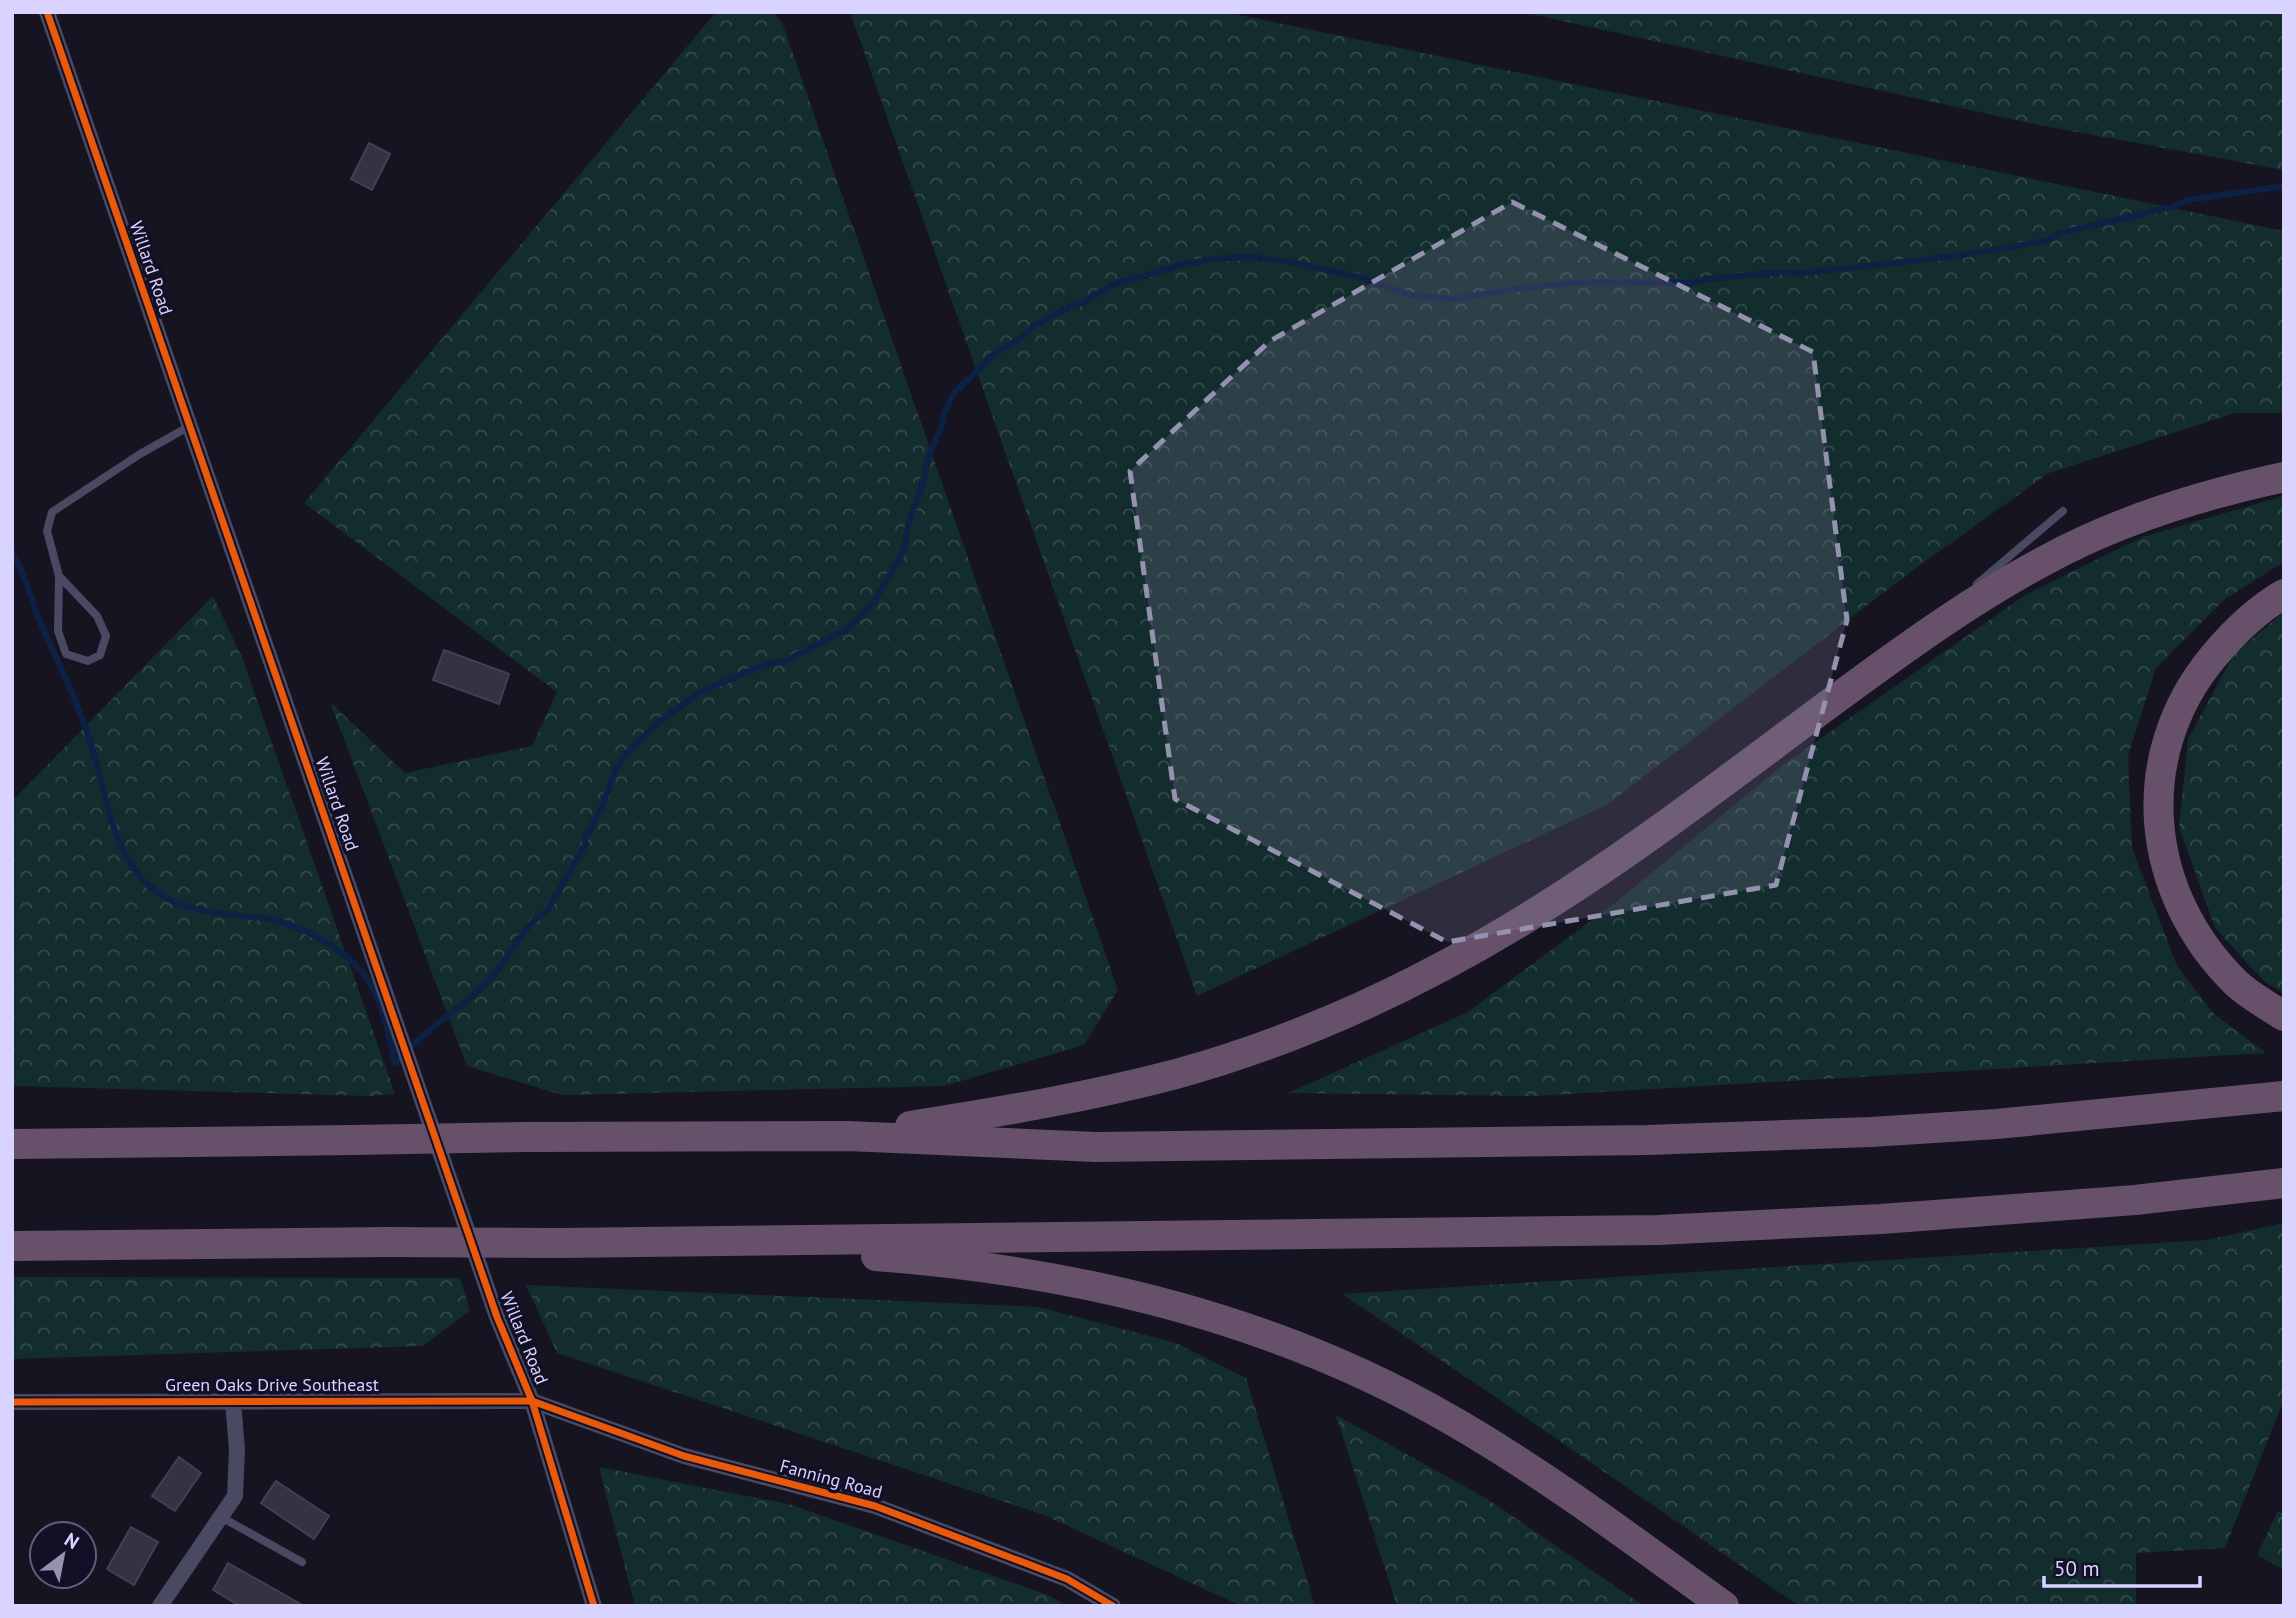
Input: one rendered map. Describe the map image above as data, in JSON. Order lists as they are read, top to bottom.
{
  "streets": {
    "street": ["Willard Road", "Green Oaks Drive Southeast", "Fanning Road"]
  },
  "crossings": [
    ["Willard Road", "Green Oaks Drive Southeast"],
    ["Willard Road", "Fanning Road"],
    ["Green Oaks Drive Southeast", "Fanning Road"]
  ],
  "scale_bar": "50 m",
  "north": "top right"
}
